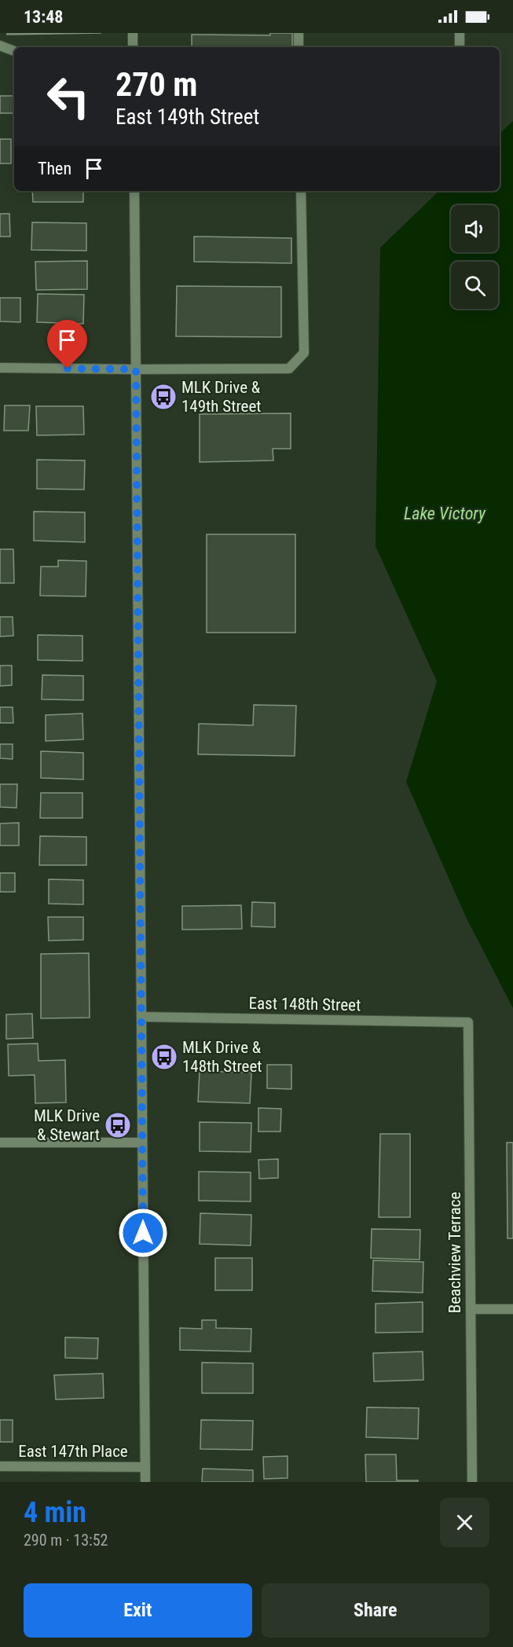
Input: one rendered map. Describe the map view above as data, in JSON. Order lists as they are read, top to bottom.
{
  "streets": {
    "street": ["East 148th Street", "Beachview Terrace", "East 147th Place"]
  },
  "crossings": [
    ["East 148th Street", "Beachview Terrace"]
  ],
  "water": ["Lake Victory"],
  "places": {
    "bus stop": ["MLK Drive & 149th Street", "MLK Drive & 148th Street", "MLK Drive & Stewart"]
  },
  "page": {
    "status": "13:48",
    "turn": ["270 m", "East 149th Street"],
    "then": "Then",
    "heading": ["4 min", "290 m · 13:52"],
    "buttons": ["Exit", "Share"]
  }
}
